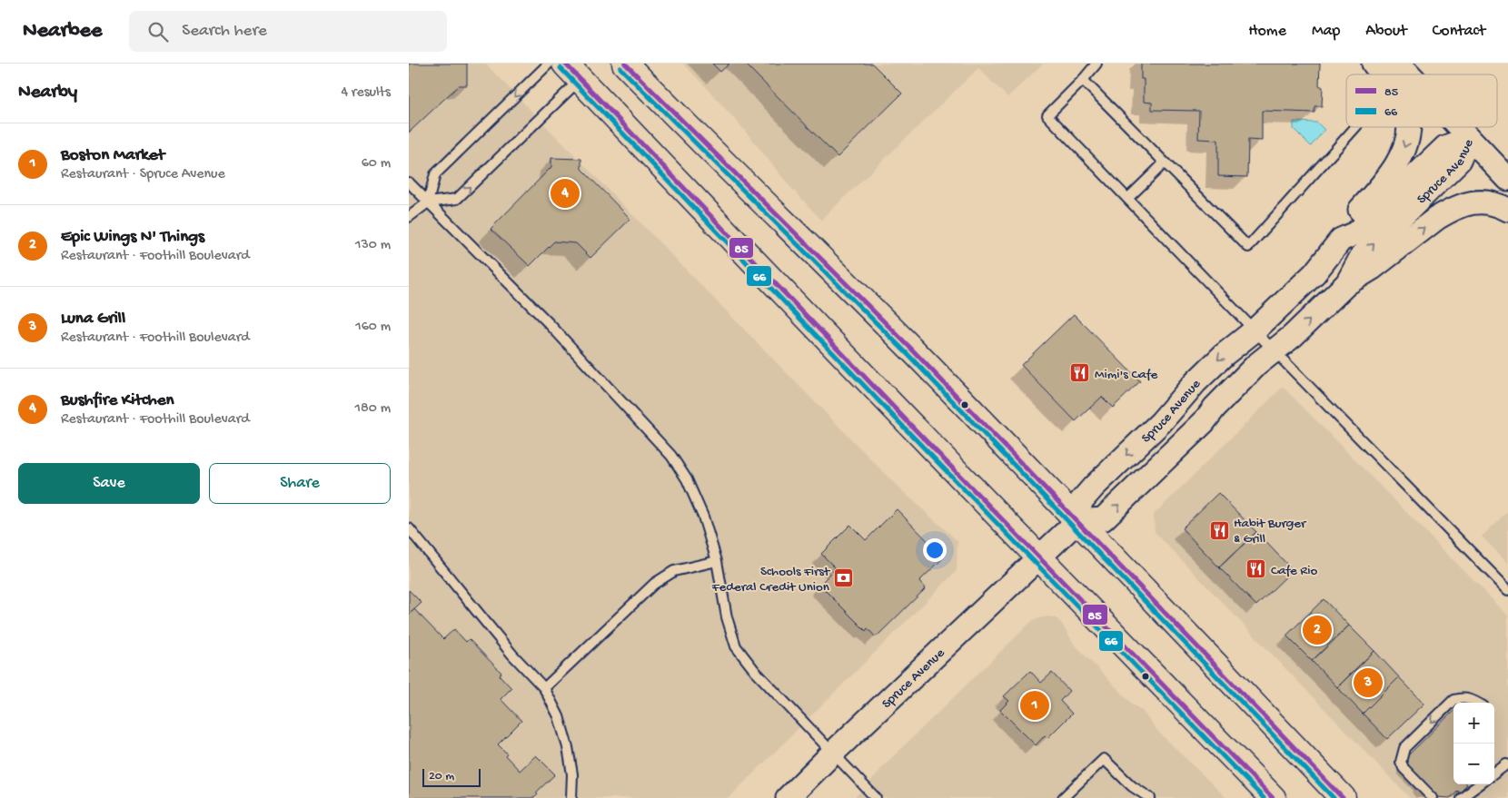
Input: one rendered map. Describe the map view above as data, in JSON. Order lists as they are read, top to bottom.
{
  "streets": {
    "street": ["Spruce Avenue"]
  },
  "places": {
    "restaurant": ["Mimi's Cafe", "Habit Burger & Grill", "Cafe Rio"],
    "bank": ["Schools First Federal Credit Union"]
  },
  "lines": ["transit line 85", "transit line 66"],
  "legend": ["85", "66"],
  "scale_bar": "20 m",
  "page": {
    "header": "Nearbee",
    "search": "Search here",
    "nav": [
      "Home",
      "Map",
      "About",
      "Contact"
    ],
    "heading": ["Nearby", "4 results"],
    "list": [
      {
        "mark": "1",
        "name": "Boston Market",
        "note": "Restaurant · Spruce Avenue",
        "value": "60 m"
      },
      {
        "mark": "2",
        "name": "Epic Wings N' Things",
        "note": "Restaurant · Foothill Boulevard",
        "value": "130 m"
      },
      {
        "mark": "3",
        "name": "Luna Grill",
        "note": "Restaurant · Foothill Boulevard",
        "value": "160 m"
      },
      {
        "mark": "4",
        "name": "Bushfire Kitchen",
        "note": "Restaurant · Foothill Boulevard",
        "value": "180 m"
      }
    ],
    "pins": [
      "4",
      "2",
      "3",
      "1"
    ],
    "buttons": ["Save", "Share"],
    "map_buttons": ["+", "−"],
    "scale": "20 m"
  }
}
